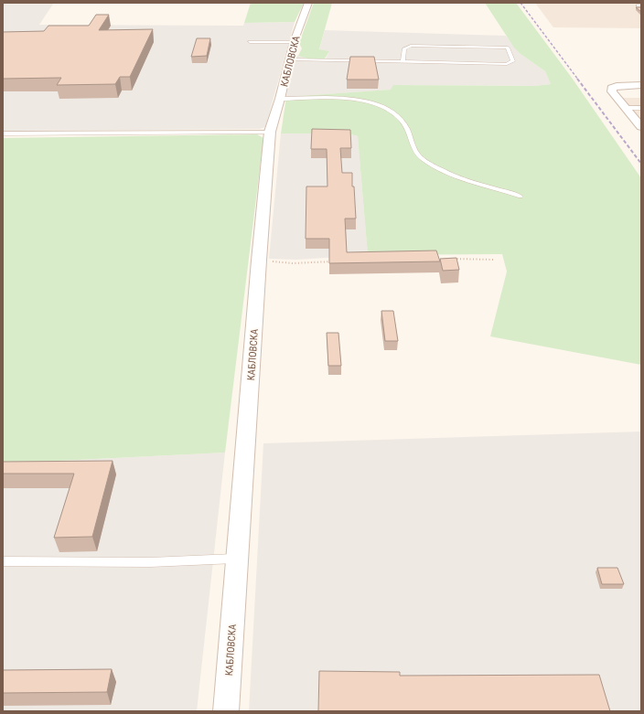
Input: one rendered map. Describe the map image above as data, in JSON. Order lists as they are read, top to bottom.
{
  "streets": {
    "street": ["КАБЛОВСКА"]
  }
}
